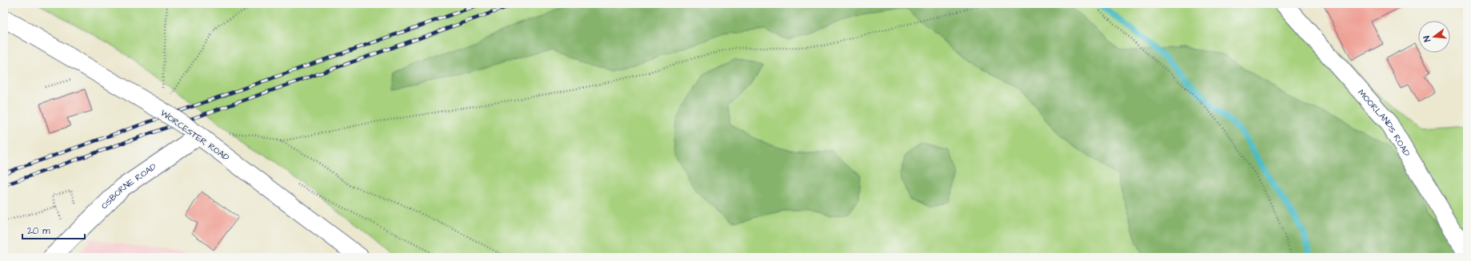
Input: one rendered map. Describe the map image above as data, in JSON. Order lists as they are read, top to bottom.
{
  "streets": {
    "main road": ["MOORLANDS ROAD", "WORCESTER ROAD", "OSBORNE ROAD"]
  },
  "crossings": [
    ["WORCESTER ROAD", "OSBORNE ROAD"]
  ],
  "scale_bar": "20 m",
  "north": "left"
}
